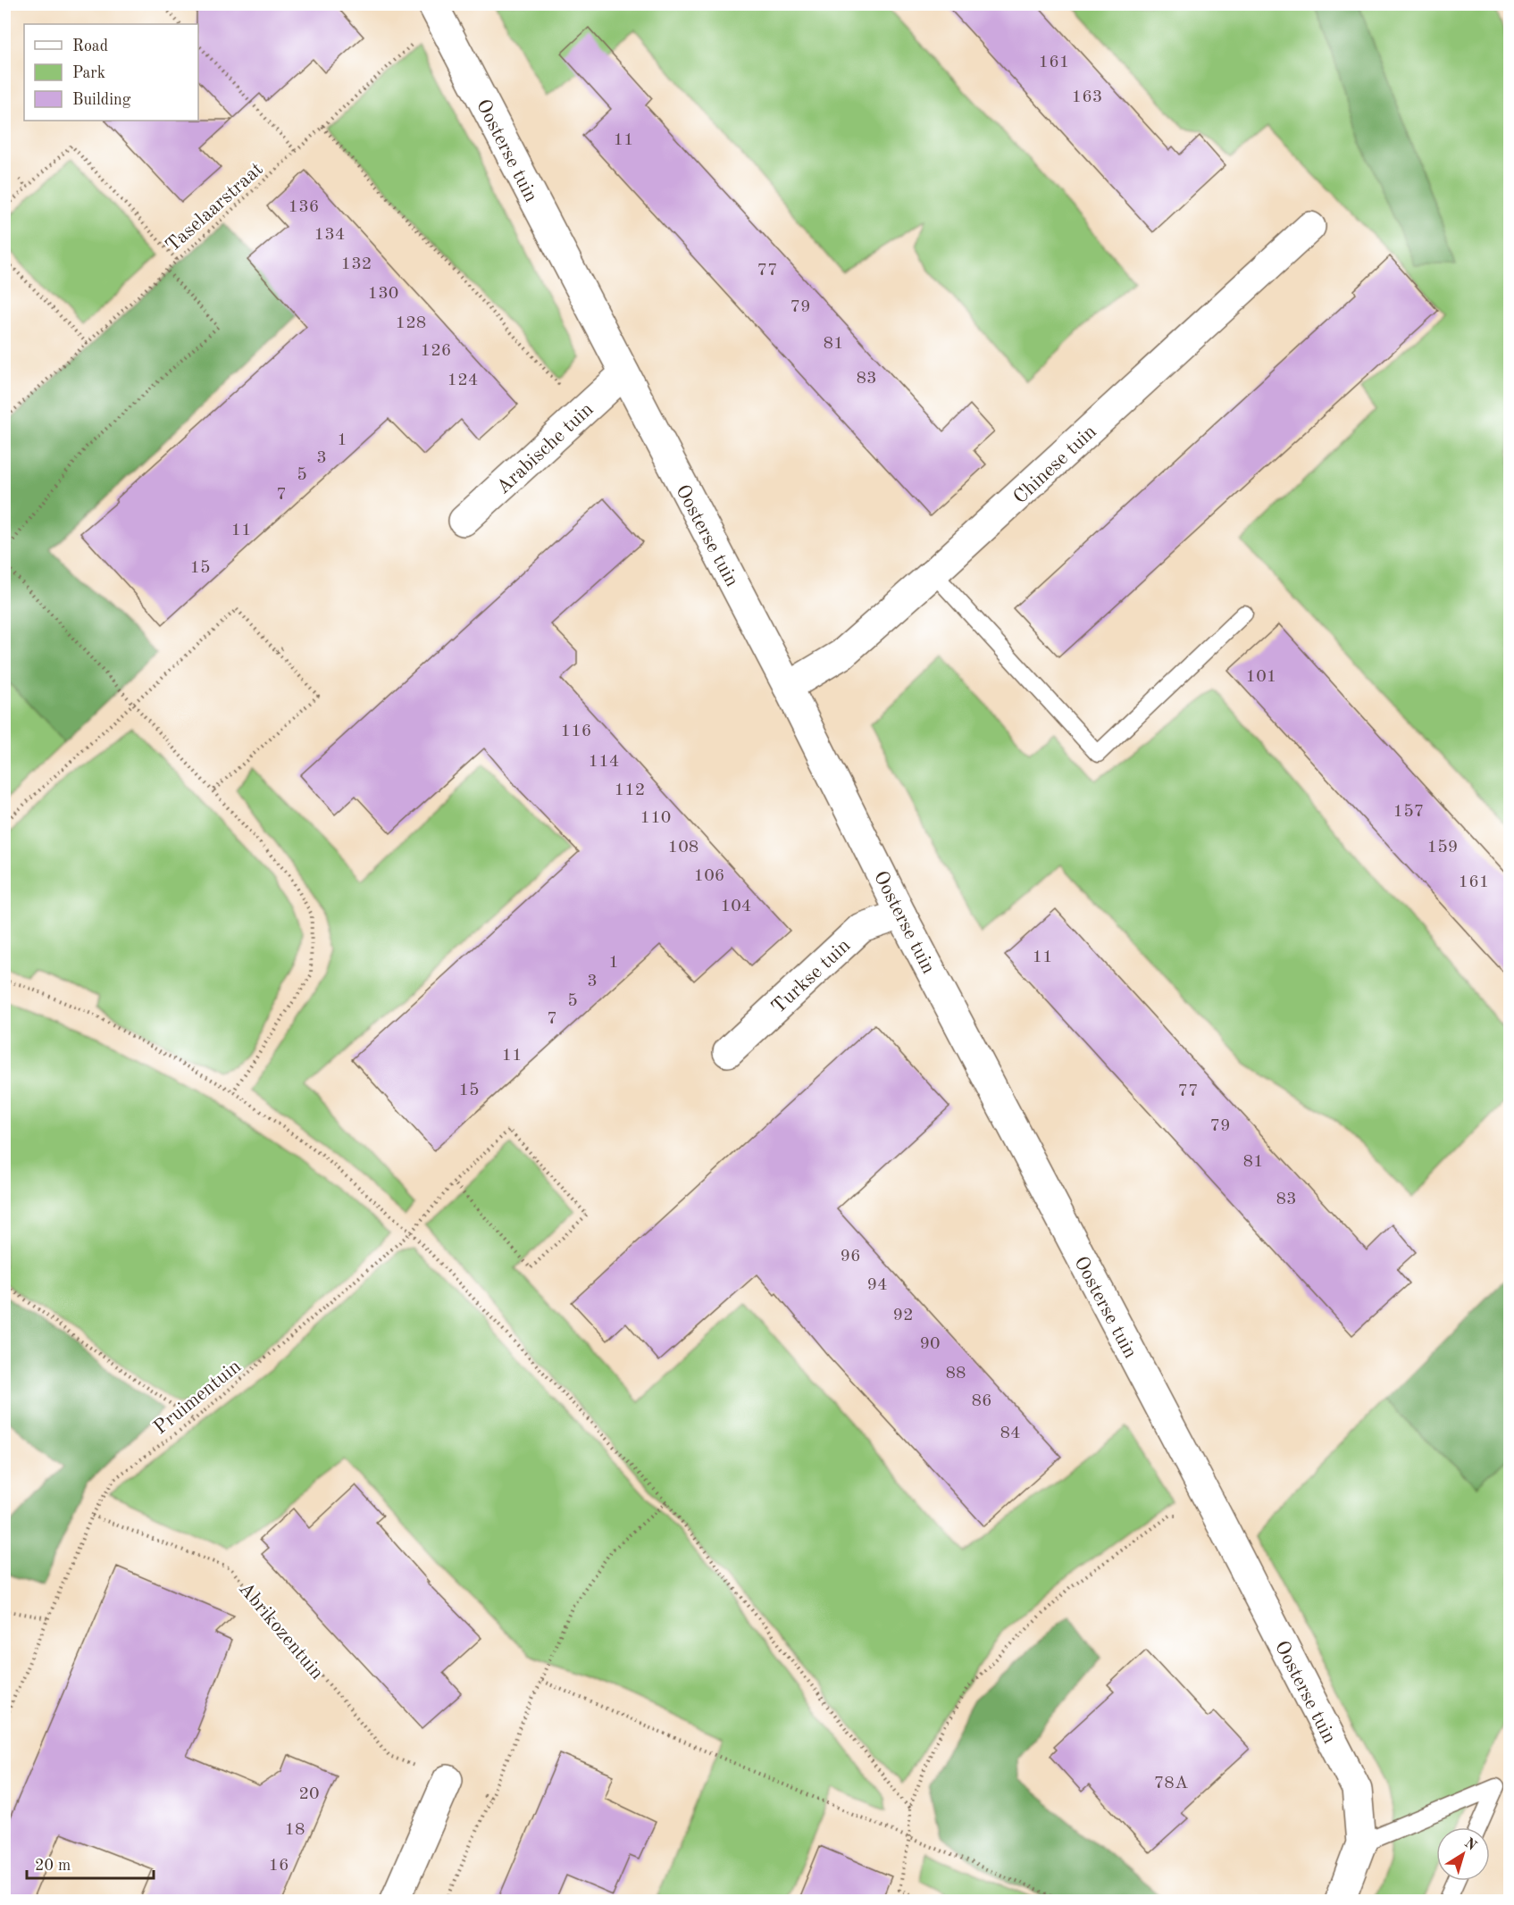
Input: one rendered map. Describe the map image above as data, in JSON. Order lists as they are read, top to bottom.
{
  "streets": {
    "street": [
      "Oosterse tuin",
      "Arabische tuin",
      "Chinese tuin",
      "Turkse tuin"
    ],
    "path": ["Taselaarstraat", "Pruimentuin", "Abrikozentuin"]
  },
  "crossings": [
    ["Oosterse tuin", "Taselaarstraat"],
    ["Oosterse tuin", "Arabische tuin"],
    ["Oosterse tuin", "Chinese tuin"],
    ["Oosterse tuin", "Turkse tuin"],
    ["Pruimentuin", "Abrikozentuin"]
  ],
  "house_numbers": [
    "161",
    "163",
    "11",
    "136",
    "134",
    "132",
    "77",
    "130",
    "79",
    "128",
    "81",
    "126",
    "83",
    "124",
    "1",
    "3",
    "5",
    "7",
    "11",
    "15",
    "101",
    "116",
    "114",
    "112",
    "157",
    "110",
    "108",
    "159",
    "106",
    "161",
    "104",
    "11",
    "1",
    "3",
    "5",
    "7",
    "11",
    "15",
    "77",
    "79",
    "81",
    "83",
    "96",
    "94",
    "92",
    "90",
    "88",
    "86",
    "84",
    "78A",
    "20",
    "18",
    "16"
  ],
  "legend": ["Road", "Park", "Building"],
  "scale_bar": "20 m",
  "north": "top right"
}
